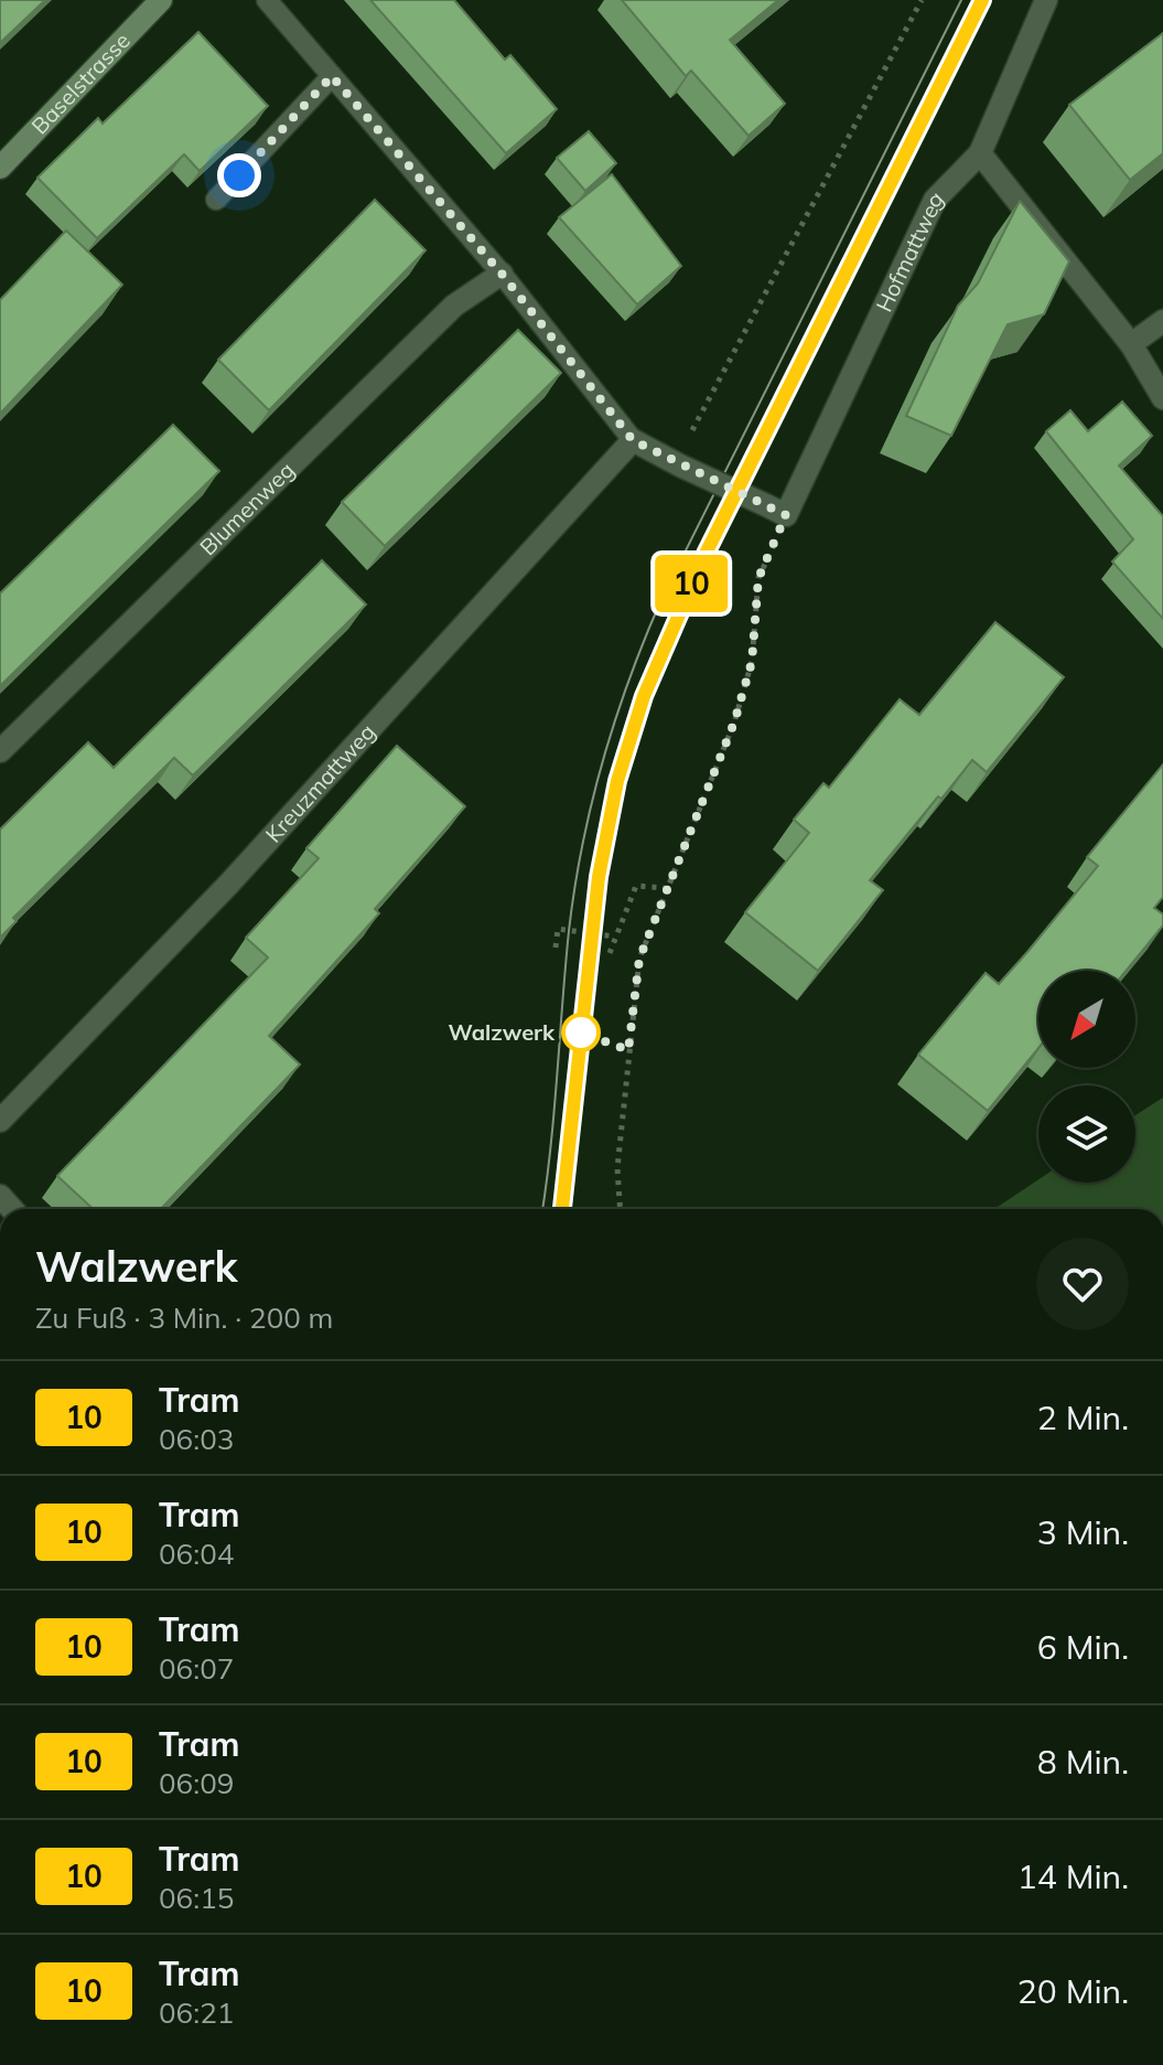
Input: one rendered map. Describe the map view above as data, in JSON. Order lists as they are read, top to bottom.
{
  "streets": {
    "main road": ["Baselstrasse"],
    "street": ["Hofmattweg", "Blumenweg", "Kreuzmattweg"]
  },
  "places": ["Walzwerk"],
  "lines": ["tram line 10"],
  "north": "bottom left",
  "page": {
    "on_map": "10",
    "heading": ["Walzwerk", "Zu Fuß · 3 Min. · 200 m"],
    "list": [
      {
        "mark": "10",
        "name": "Tram",
        "note": "06:03",
        "value": "2 Min."
      },
      {
        "mark": "10",
        "name": "Tram",
        "note": "06:04",
        "value": "3 Min."
      },
      {
        "mark": "10",
        "name": "Tram",
        "note": "06:07",
        "value": "6 Min."
      },
      {
        "mark": "10",
        "name": "Tram",
        "note": "06:09",
        "value": "8 Min."
      },
      {
        "mark": "10",
        "name": "Tram",
        "note": "06:15",
        "value": "14 Min."
      },
      {
        "mark": "10",
        "name": "Tram",
        "note": "06:21",
        "value": "20 Min."
      }
    ]
  }
}
